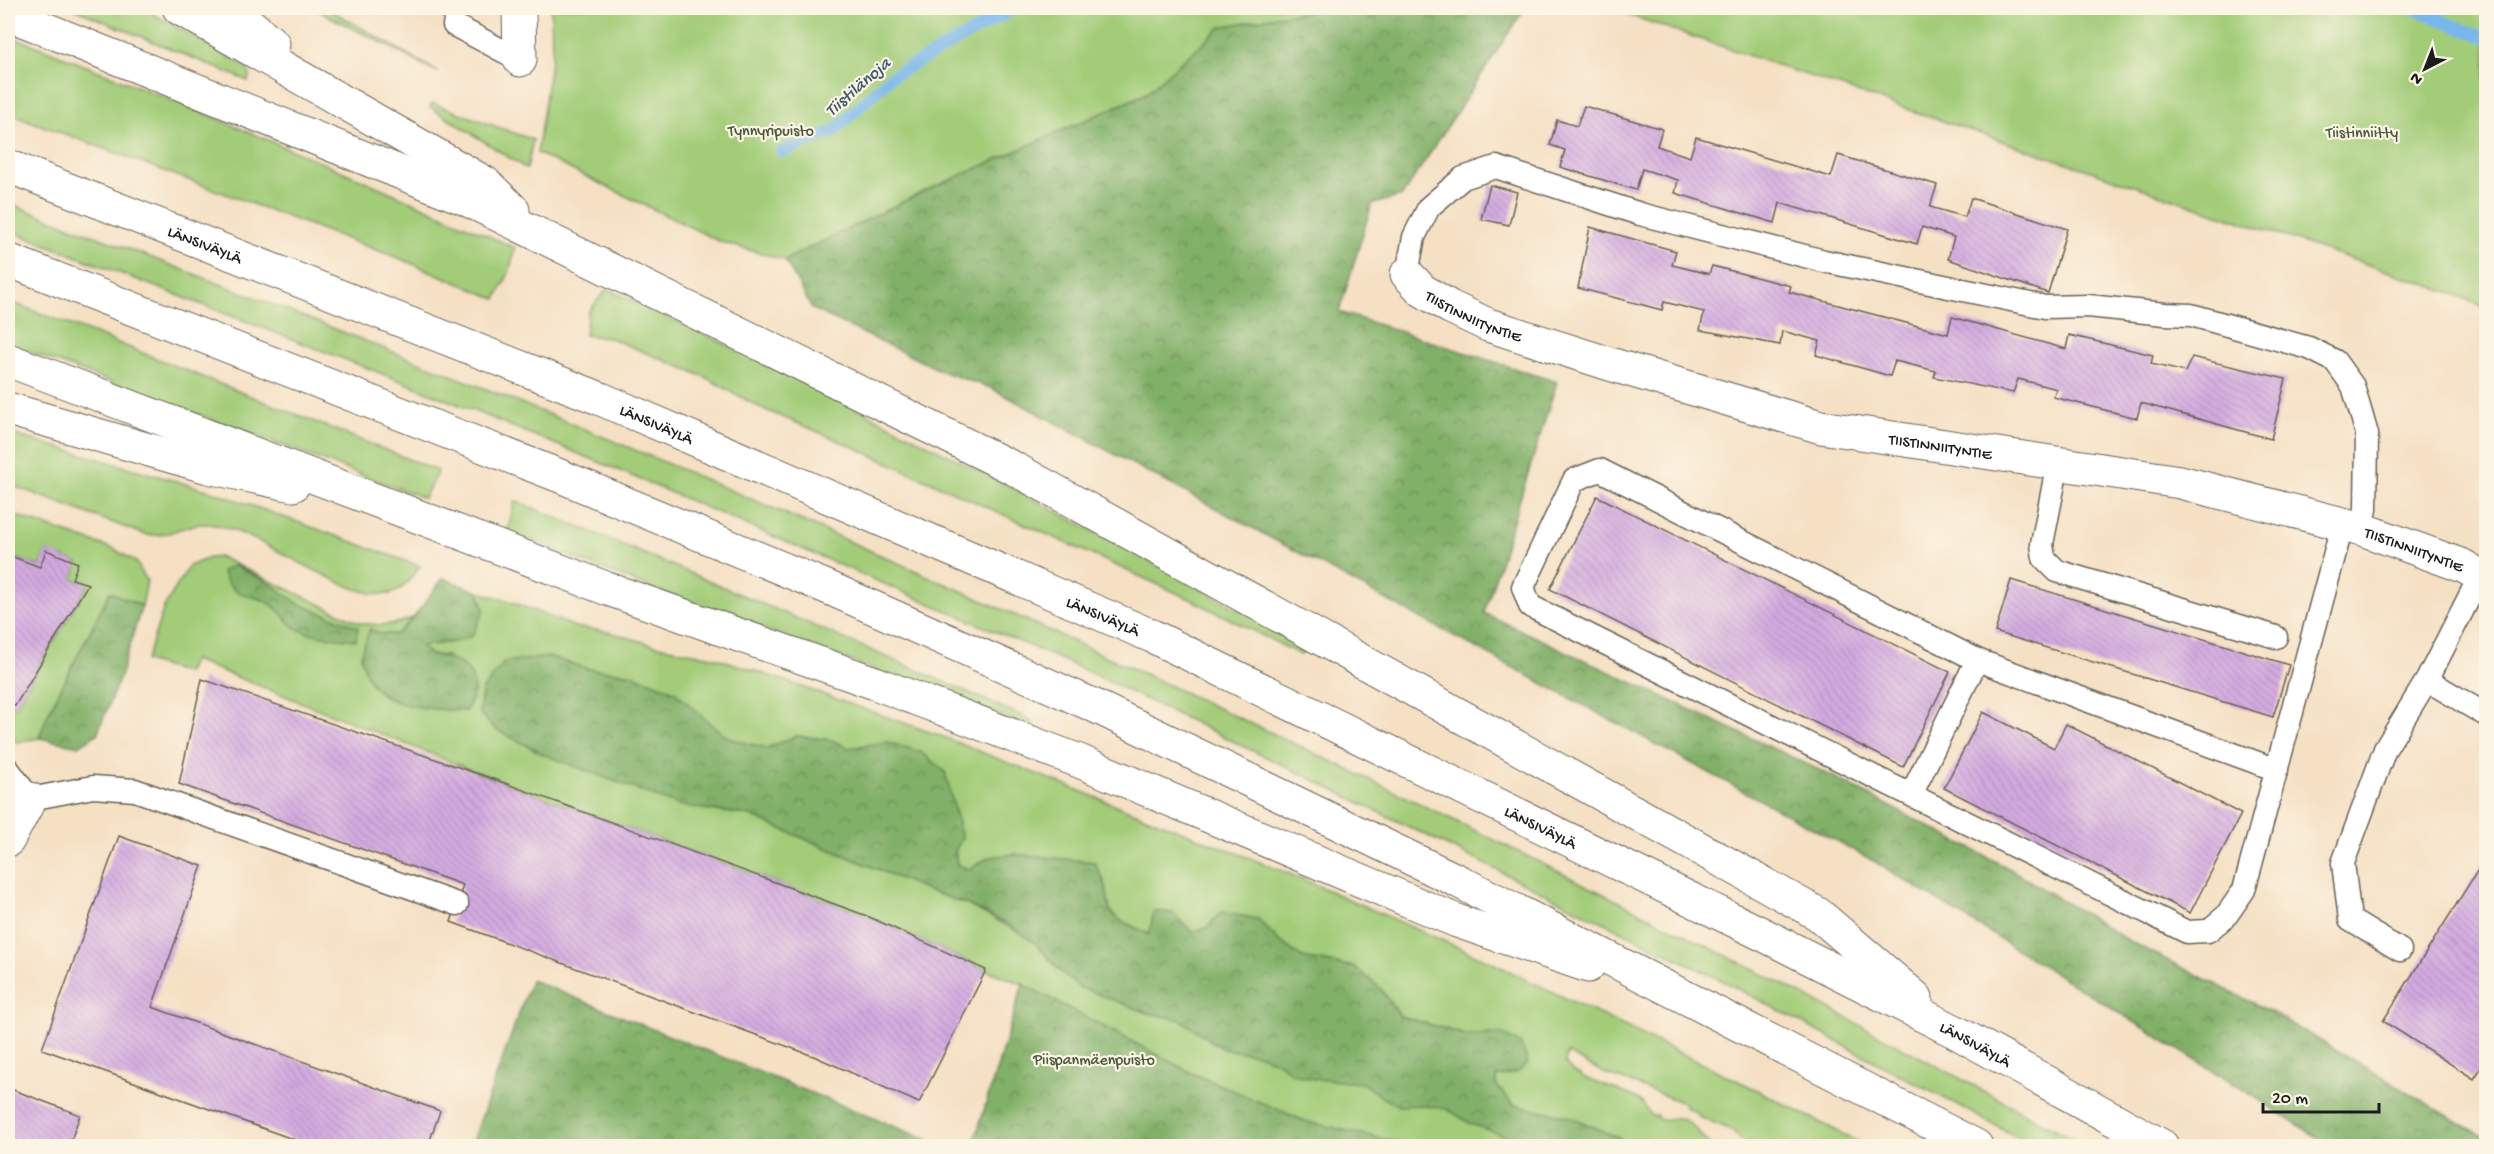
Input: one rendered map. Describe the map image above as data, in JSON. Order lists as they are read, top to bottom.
{
  "streets": {
    "main road": ["LÄNSIVÄYLÄ", "TIISTINNIITYNTIE"]
  },
  "water": ["Tiistilänoja"],
  "parks": ["Tynnyripuisto", "Tiistinniitty", "Piispanmäenpuisto"],
  "scale_bar": "20 m",
  "north": "bottom left"
}
